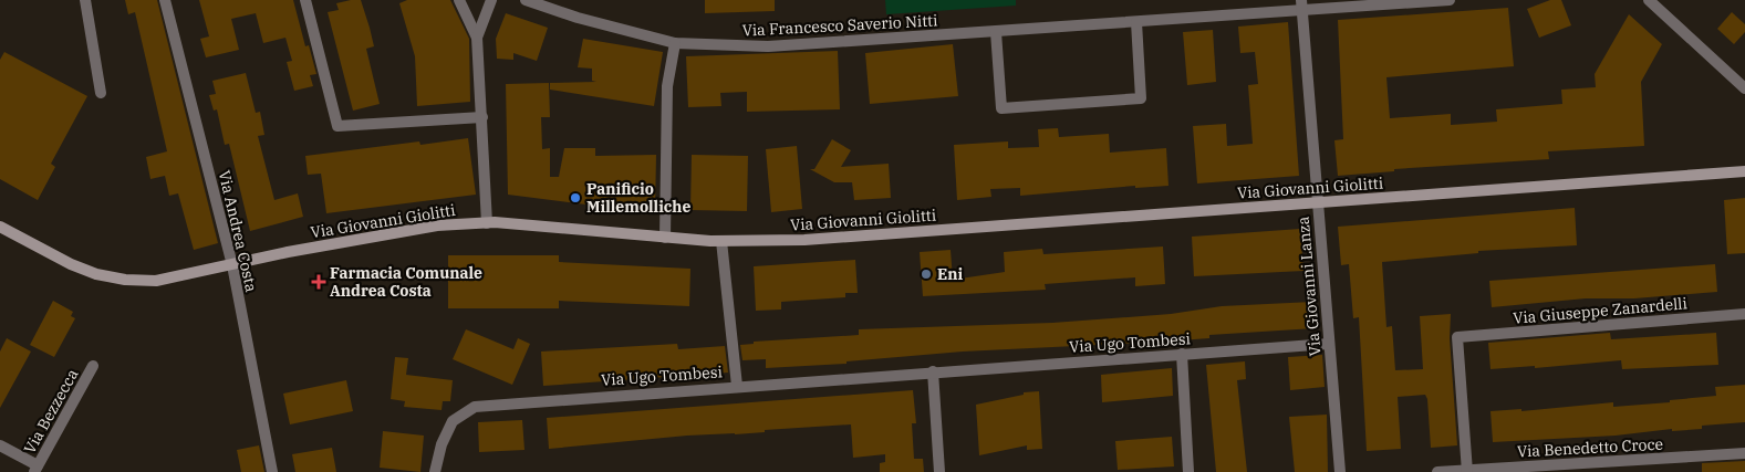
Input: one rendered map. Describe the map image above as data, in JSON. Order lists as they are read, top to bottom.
{
  "streets": {
    "street": [
      "Via Francesco Saverio Nitti",
      "Via Giovanni Giolitti",
      "Via Andrea Costa",
      "Via Giovanni Lanza",
      "Via Giuseppe Zanardelli",
      "Via Ugo Tombesi",
      "Via Bezzecca",
      "Via Benedetto Croce"
    ]
  },
  "crossings": [
    ["Via Francesco Saverio Nitti", "Via Giovanni Lanza"],
    ["Via Giovanni Giolitti", "Via Andrea Costa"],
    ["Via Giovanni Giolitti", "Via Giovanni Lanza"],
    ["Via Giovanni Lanza", "Via Ugo Tombesi"],
    ["Via Giuseppe Zanardelli", "Via Benedetto Croce"]
  ],
  "places": {
    "other": ["Panificio Millemolliche", "Eni"],
    "health": ["Farmacia Comunale Andrea Costa"]
  }
}
